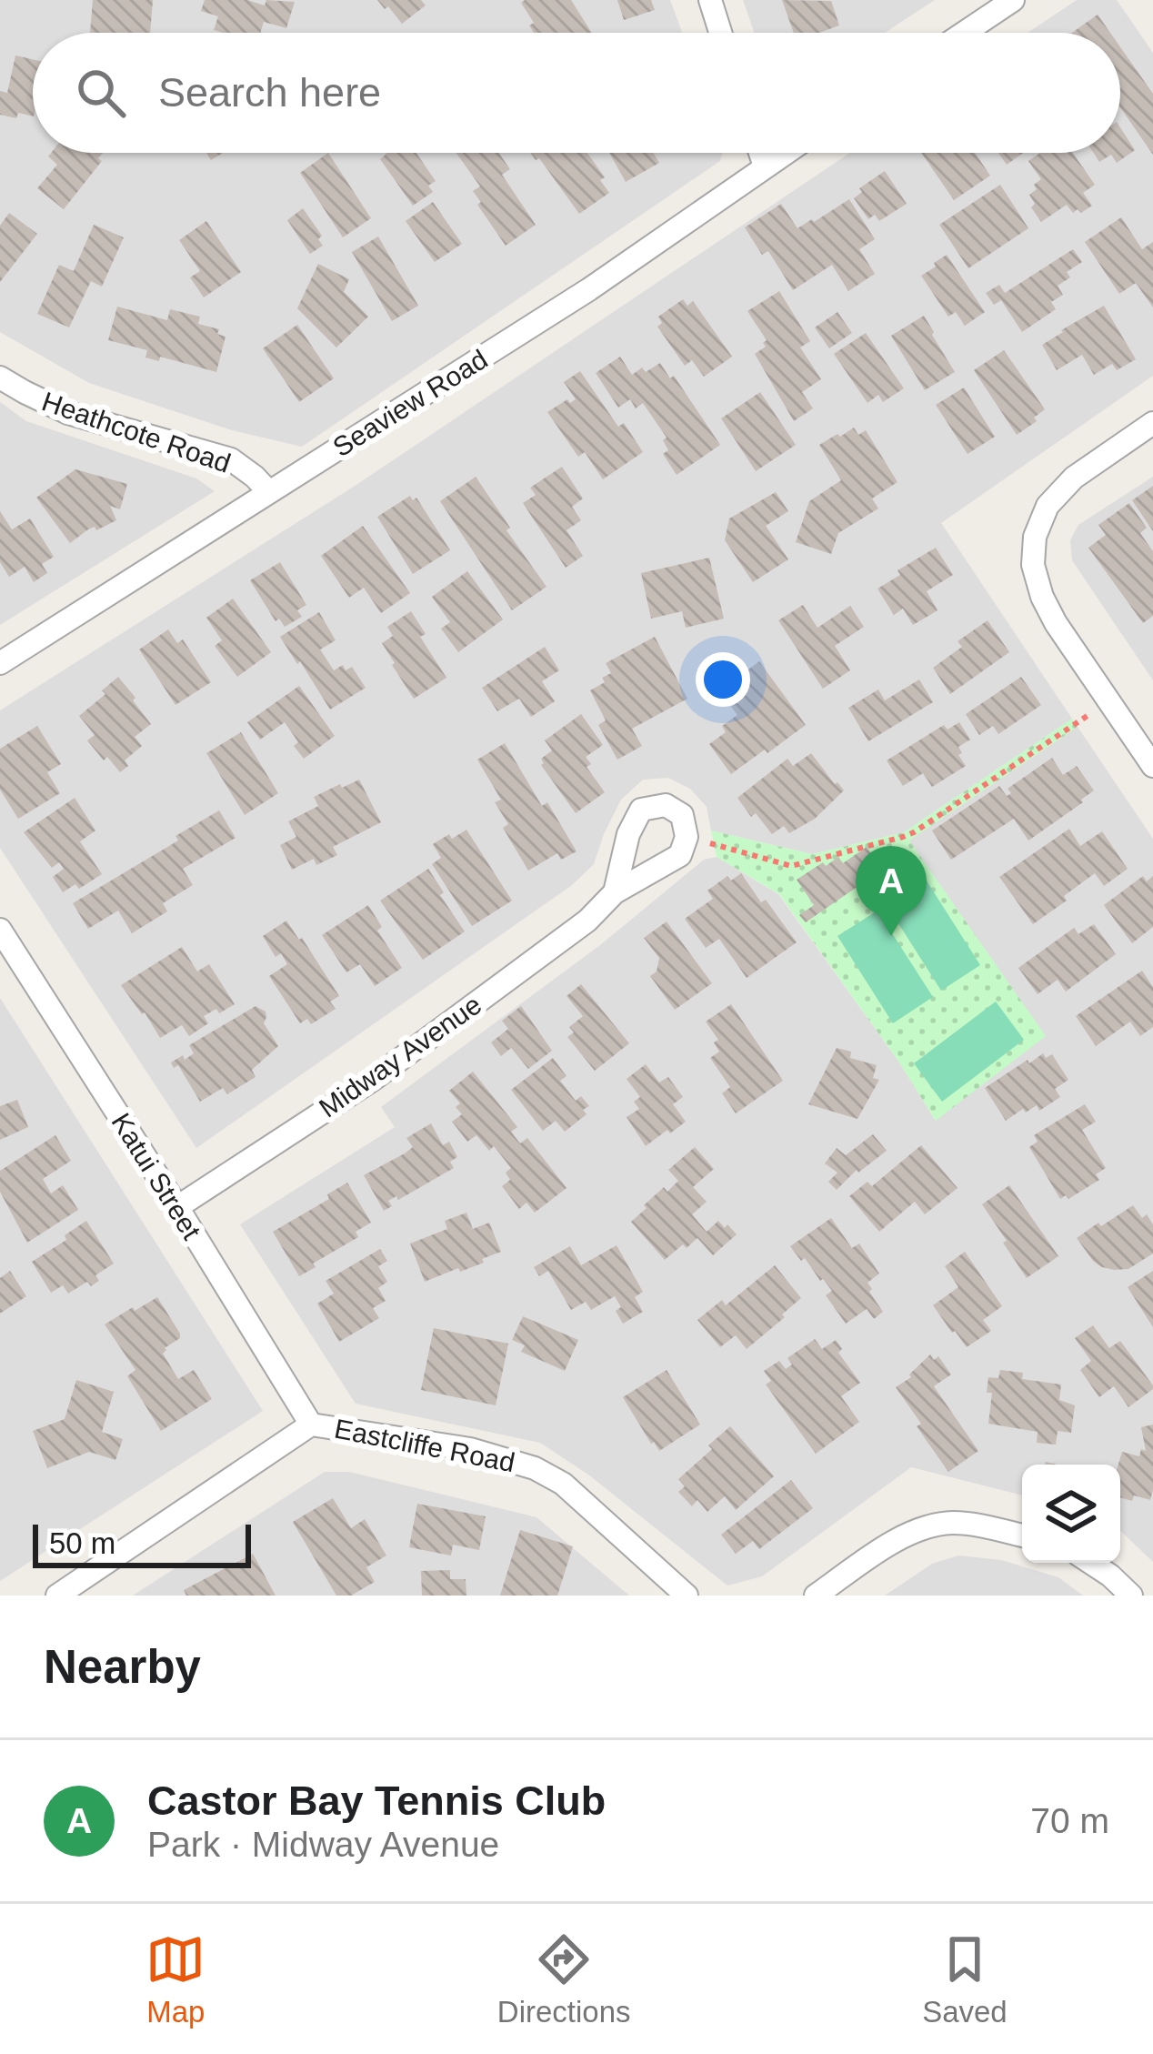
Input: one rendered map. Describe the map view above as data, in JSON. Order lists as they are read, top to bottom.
{
  "streets": {
    "street": [
      "Seaview Road",
      "Heathcote Road",
      "Midway Avenue",
      "Katui Street",
      "Eastcliffe Road"
    ]
  },
  "crossings": [
    ["Seaview Road", "Heathcote Road"],
    ["Midway Avenue", "Katui Street"],
    ["Katui Street", "Eastcliffe Road"]
  ],
  "scale_bar": "50 m",
  "page": {
    "search": "Search here",
    "pins": "A",
    "scale": "50 m",
    "heading": "Nearby",
    "list": [
      {
        "mark": "A",
        "name": "Castor Bay Tennis Club",
        "note": "Park · Midway Avenue",
        "value": "70 m"
      }
    ],
    "nav": ["Map", "Directions", "Saved"]
  }
}
